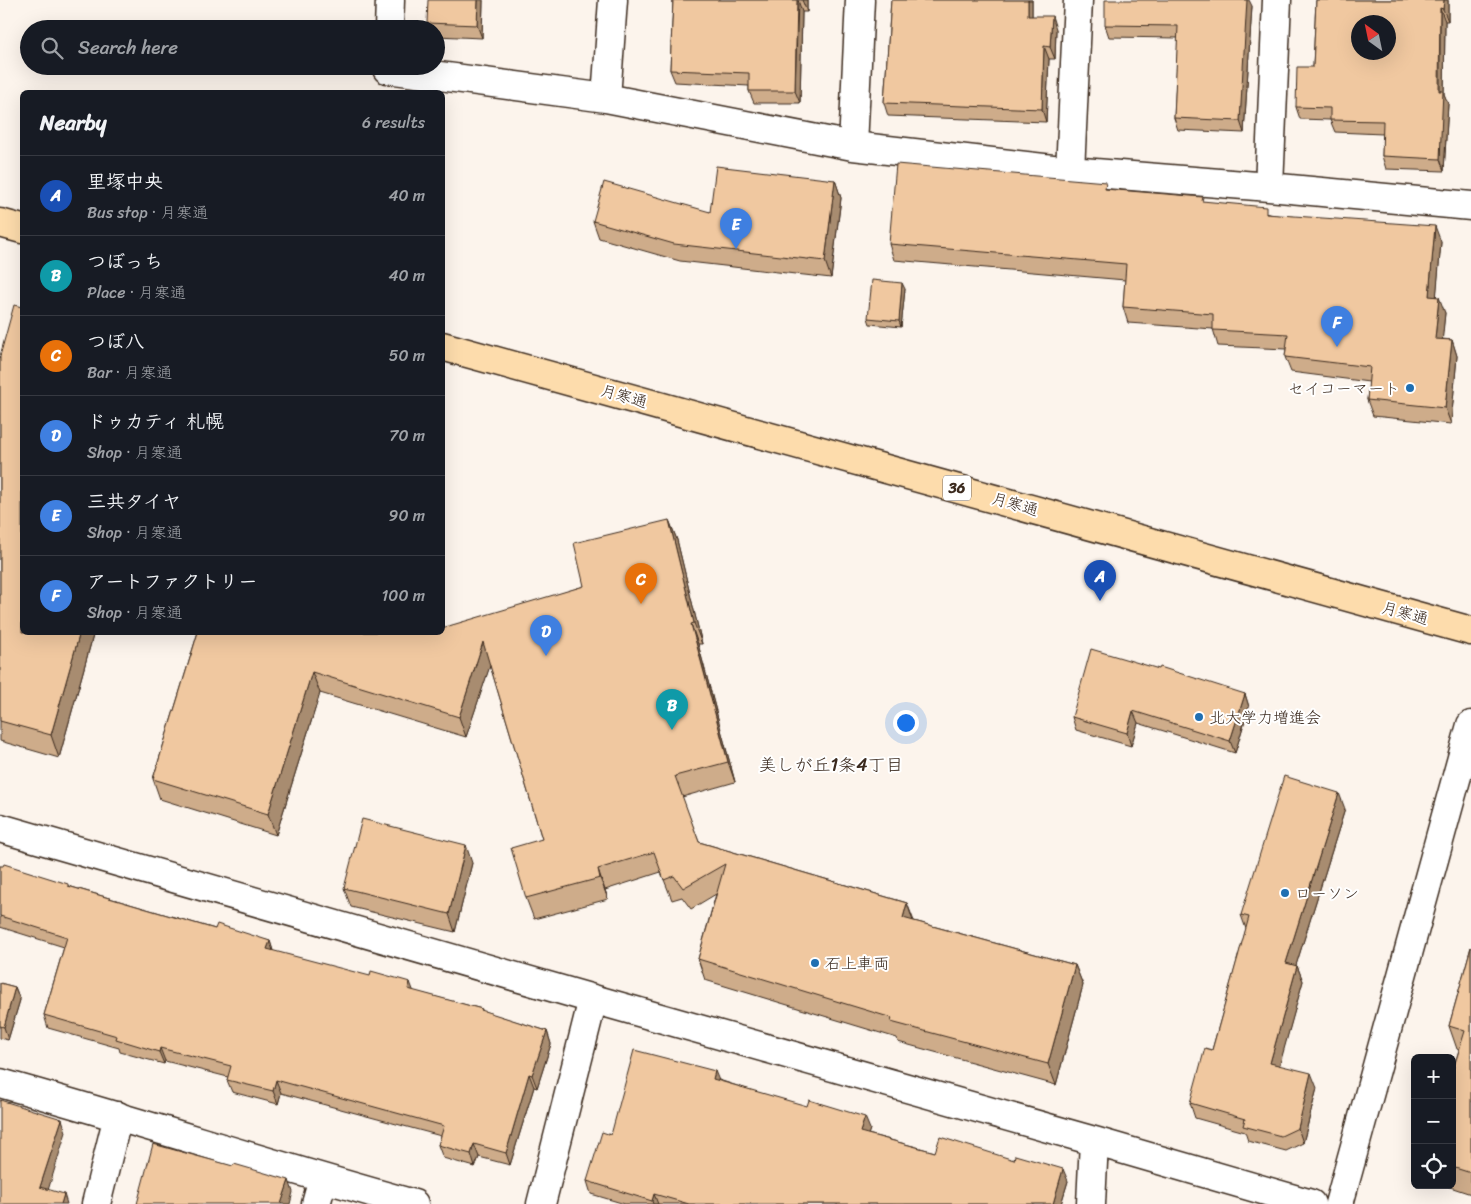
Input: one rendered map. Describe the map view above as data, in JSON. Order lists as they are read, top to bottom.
{
  "streets": {
    "highway": ["月寒通", "36"]
  },
  "districts": ["美しが丘1条4丁目"],
  "places": [
    "セイコーマート",
    "北大学力増進会",
    "ローソン",
    "石上車両"
  ],
  "north": "top left",
  "page": {
    "search": "Search here",
    "heading": ["Nearby", "6 results"],
    "list": [
      {
        "mark": "A",
        "name": "里塚中央",
        "note": "Bus stop · 月寒通",
        "value": "40 m"
      },
      {
        "mark": "B",
        "name": "つぼっち",
        "note": "Place · 月寒通",
        "value": "40 m"
      },
      {
        "mark": "C",
        "name": "つぼ八",
        "note": "Bar · 月寒通",
        "value": "50 m"
      },
      {
        "mark": "D",
        "name": "ドゥカティ 札幌",
        "note": "Shop · 月寒通",
        "value": "70 m"
      },
      {
        "mark": "E",
        "name": "三共タイヤ",
        "note": "Shop · 月寒通",
        "value": "90 m"
      },
      {
        "mark": "F",
        "name": "アートファクトリー",
        "note": "Shop · 月寒通",
        "value": "100 m"
      }
    ],
    "pins": [
      "E",
      "F",
      "A",
      "C",
      "D",
      "B"
    ],
    "map_buttons": ["+", "−"]
  }
}
